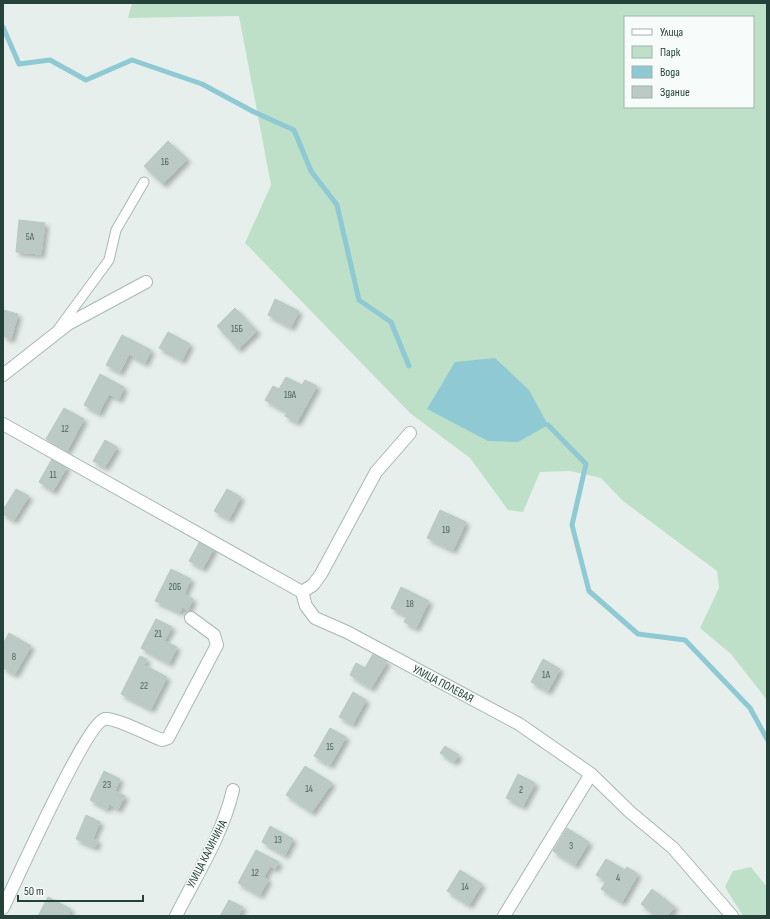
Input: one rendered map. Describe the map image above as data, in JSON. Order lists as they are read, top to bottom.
{
  "streets": {
    "street": ["УЛИЦА ПОЛЕВАЯ", "УЛИЦА КАЛИНИНА"]
  },
  "house_numbers": [
    "16",
    "5А",
    "15Б",
    "19А",
    "12",
    "11",
    "19",
    "20Б",
    "18",
    "21",
    "8",
    "1А",
    "22",
    "15",
    "23",
    "14",
    "2",
    "13",
    "3",
    "12",
    "4",
    "14"
  ],
  "legend": [
    "Улица",
    "Парк",
    "Вода",
    "Здание"
  ],
  "scale_bar": "50 m"
}
